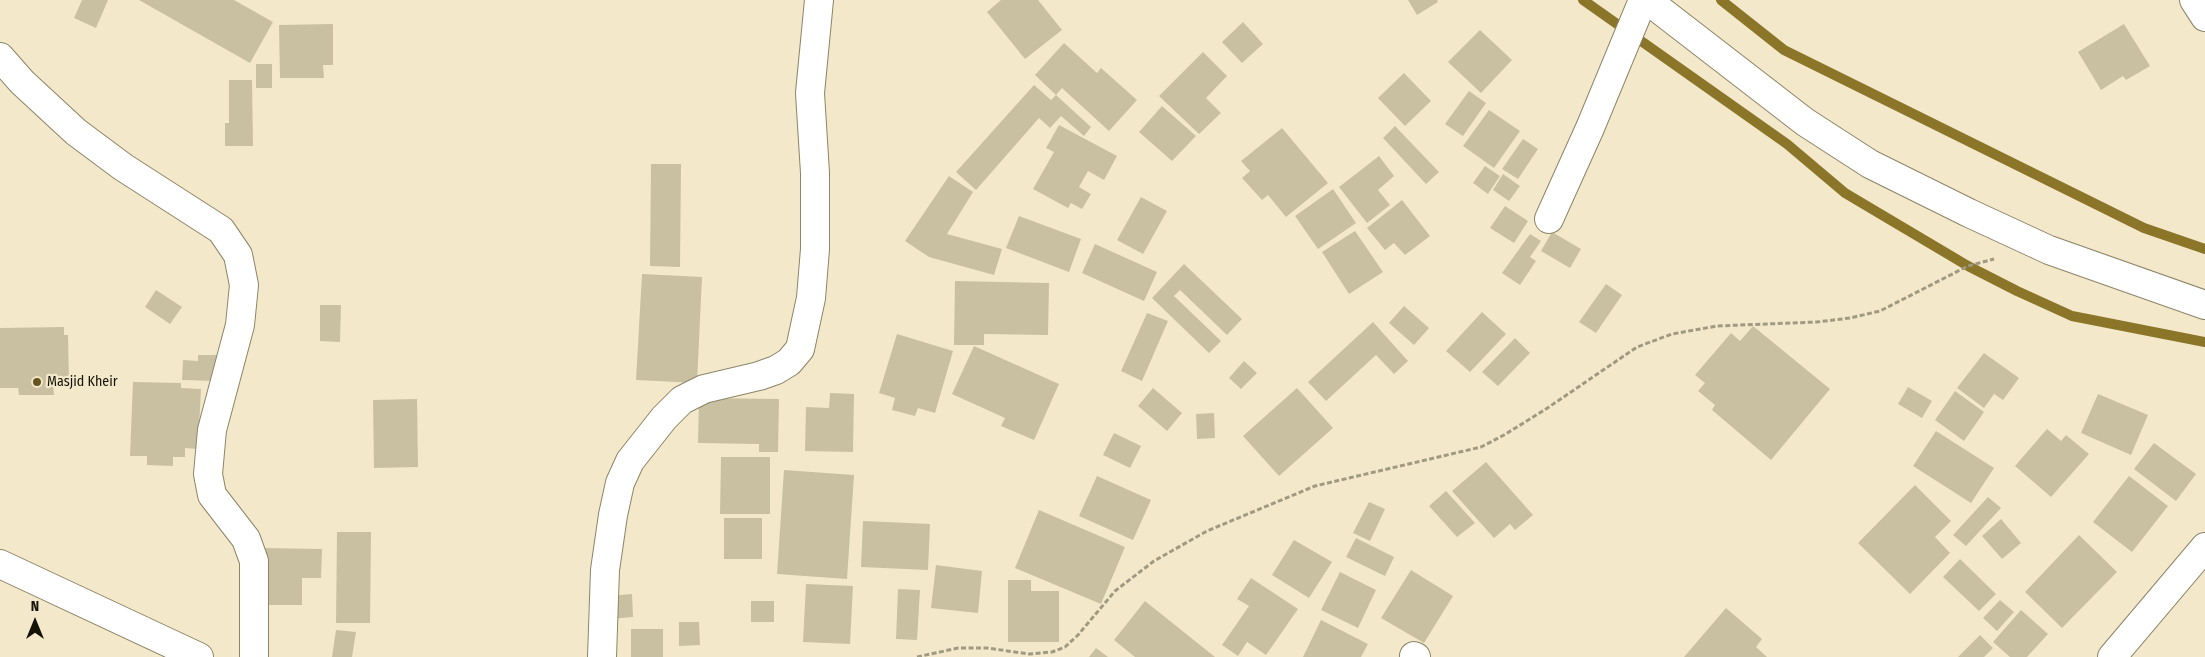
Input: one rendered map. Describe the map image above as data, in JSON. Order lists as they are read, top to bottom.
{
  "places": ["Masjid Kheir"],
  "north": "top"
}
